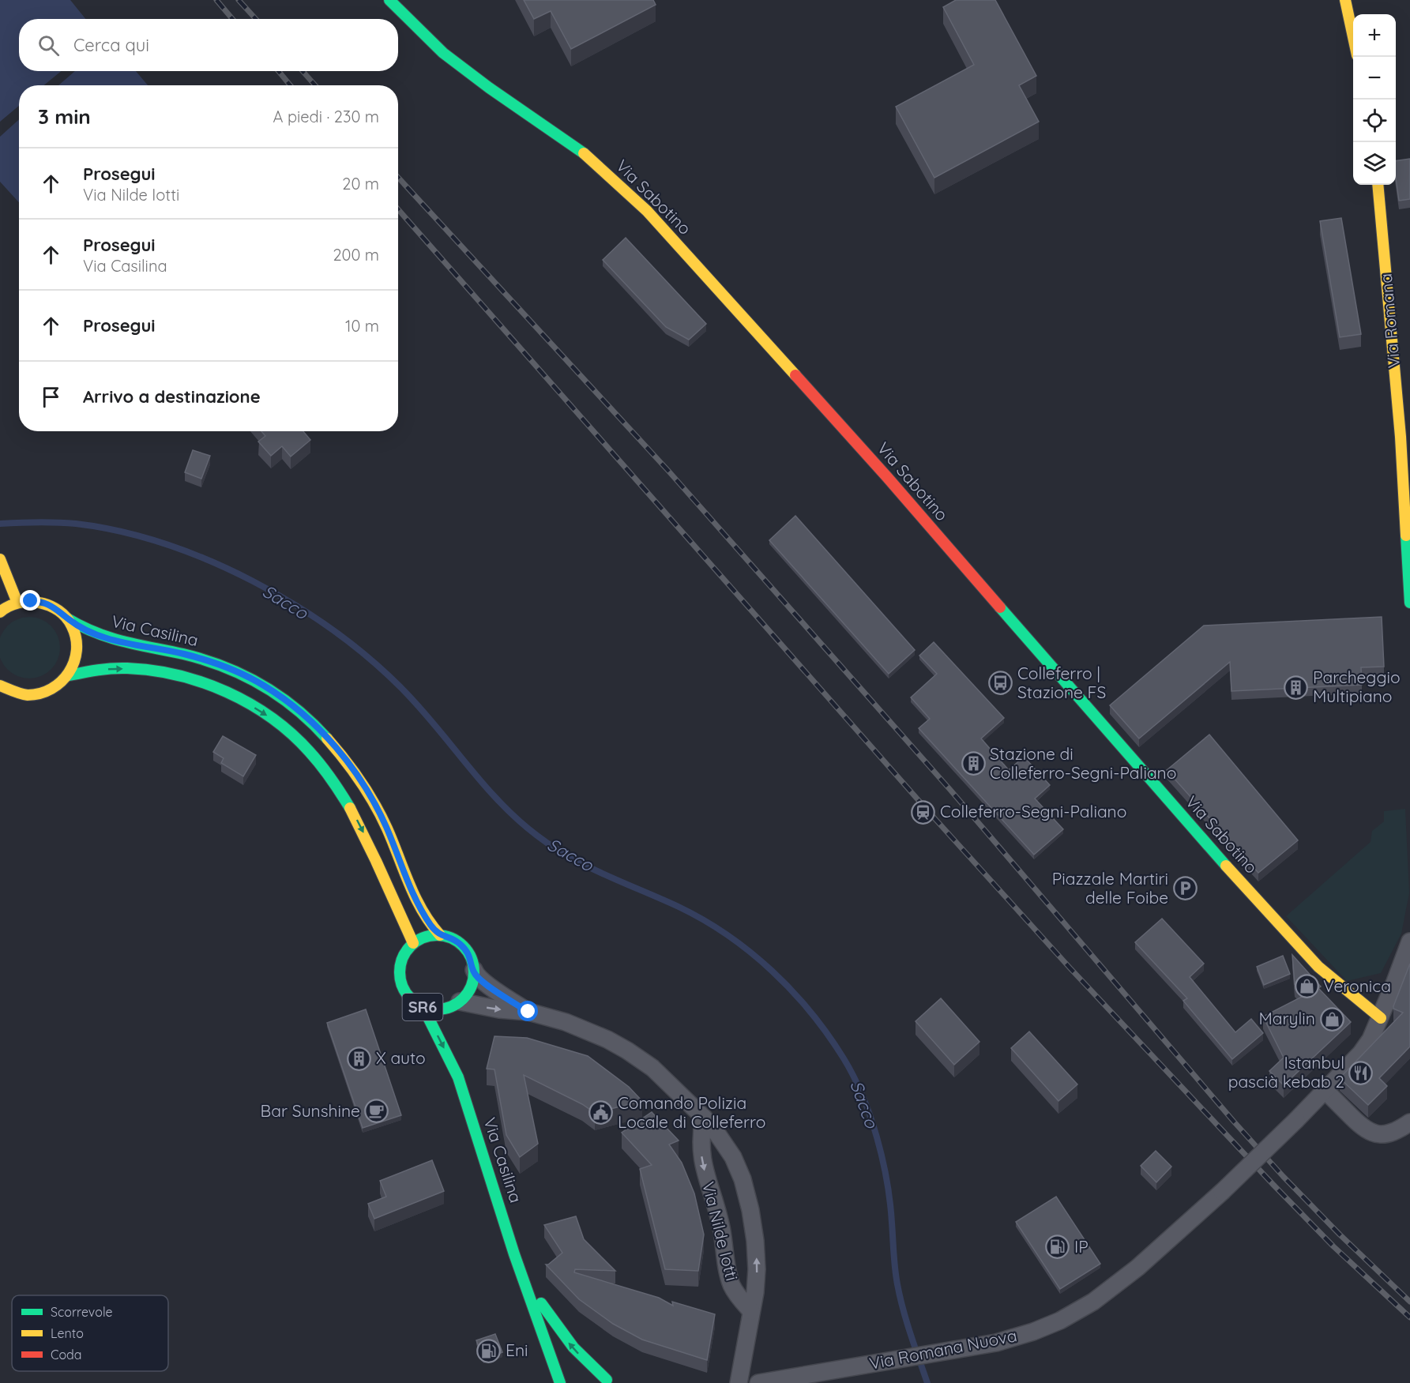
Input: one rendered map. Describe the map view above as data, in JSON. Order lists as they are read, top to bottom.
{
  "streets": {
    "main road": [
      "Via Sabotino",
      "Via Romana",
      "Via Casilina",
      "SR6"
    ],
    "street": ["Via Nilde Iotti", "Via Romana Nuova"]
  },
  "crossings": [
    ["Via Casilina", "SR6"],
    ["Via Casilina", "Via Nilde Iotti"],
    ["SR6", "Via Nilde Iotti"]
  ],
  "water": ["Sacco"],
  "places": {
    "bus stop": ["Colleferro | Stazione FS"],
    "building": ["Parcheggio Multipiano", "Stazione di Colleferro-Segni-Paliano", "X auto"],
    "station": ["Colleferro-Segni-Paliano"],
    "parking": ["Piazzale Martiri delle Foibe"],
    "shop": ["Veronica", "Marylin"],
    "restaurant": ["Istanbul pascià kebab 2"],
    "cafe": ["Bar Sunshine"],
    "public building": ["Comando Polizia Locale di Colleferro"],
    "fuel station": ["IP", "Eni"]
  },
  "legend": ["Scorrevole", "Lento", "Coda"],
  "page": {
    "map_buttons": ["+", "−"],
    "search": "Cerca qui",
    "heading": ["3 min", "A piedi · 230 m"],
    "list": [
      ["Prosegui", "Via Nilde Iotti", "20 m"],
      ["Prosegui", "Via Casilina", "200 m"],
      ["Prosegui", "10 m"],
      "Arrivo a destinazione"
    ]
  }
}
